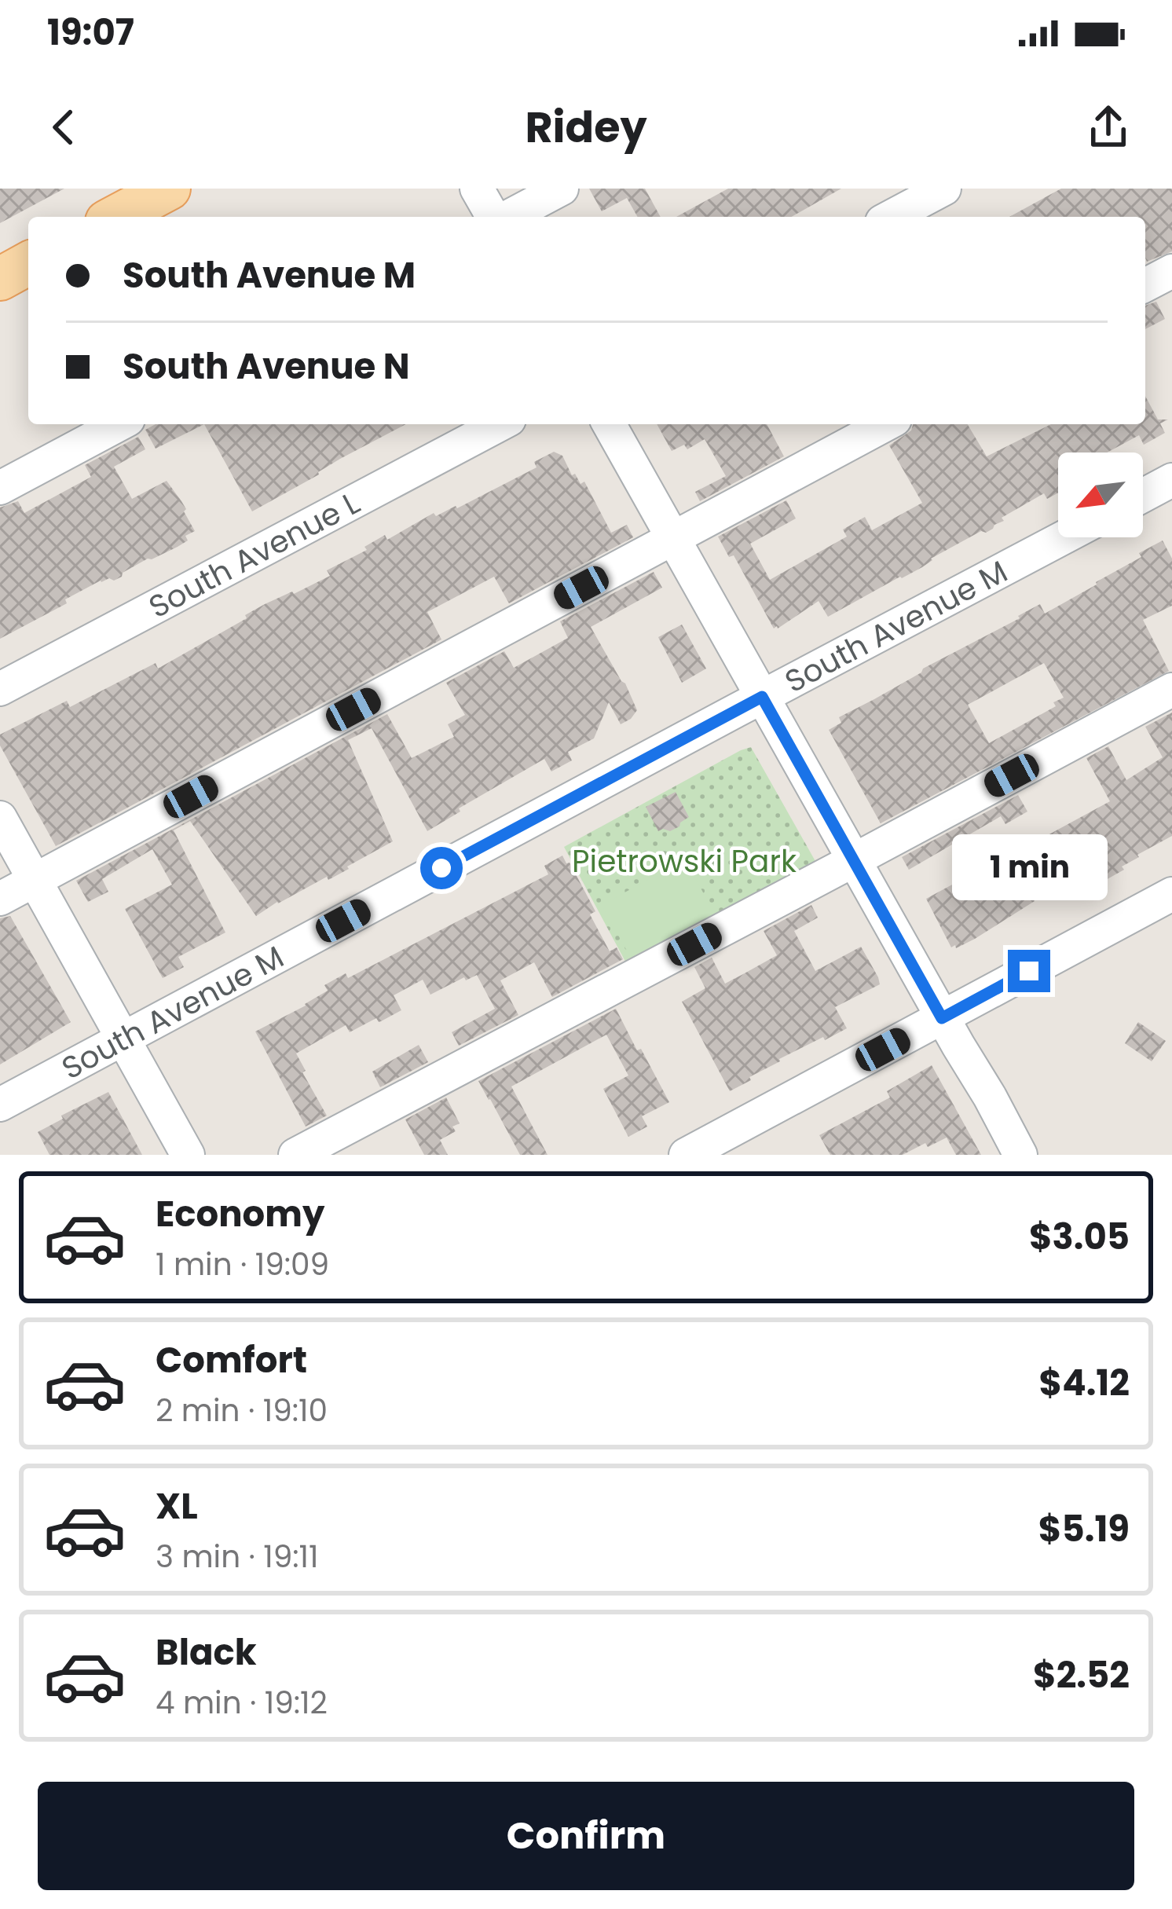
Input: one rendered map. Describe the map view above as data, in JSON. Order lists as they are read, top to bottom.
{
  "streets": {
    "street": ["South Avenue L", "South Avenue M"]
  },
  "parks": ["Pietrowski Park"],
  "north": "bottom left",
  "page": {
    "status": "19:07",
    "header": "Ridey",
    "banner": ["South Avenue M", "South Avenue N"],
    "bubble": "1 min",
    "list": [
      {
        "name": "Economy",
        "note": "1 min · 19:09",
        "value": "$3.05"
      },
      {
        "name": "Comfort",
        "note": "2 min · 19:10",
        "value": "$4.12"
      },
      {
        "name": "XL",
        "note": "3 min · 19:11",
        "value": "$5.19"
      },
      {
        "name": "Black",
        "note": "4 min · 19:12",
        "value": "$2.52"
      }
    ],
    "buttons": "Confirm"
  }
}
